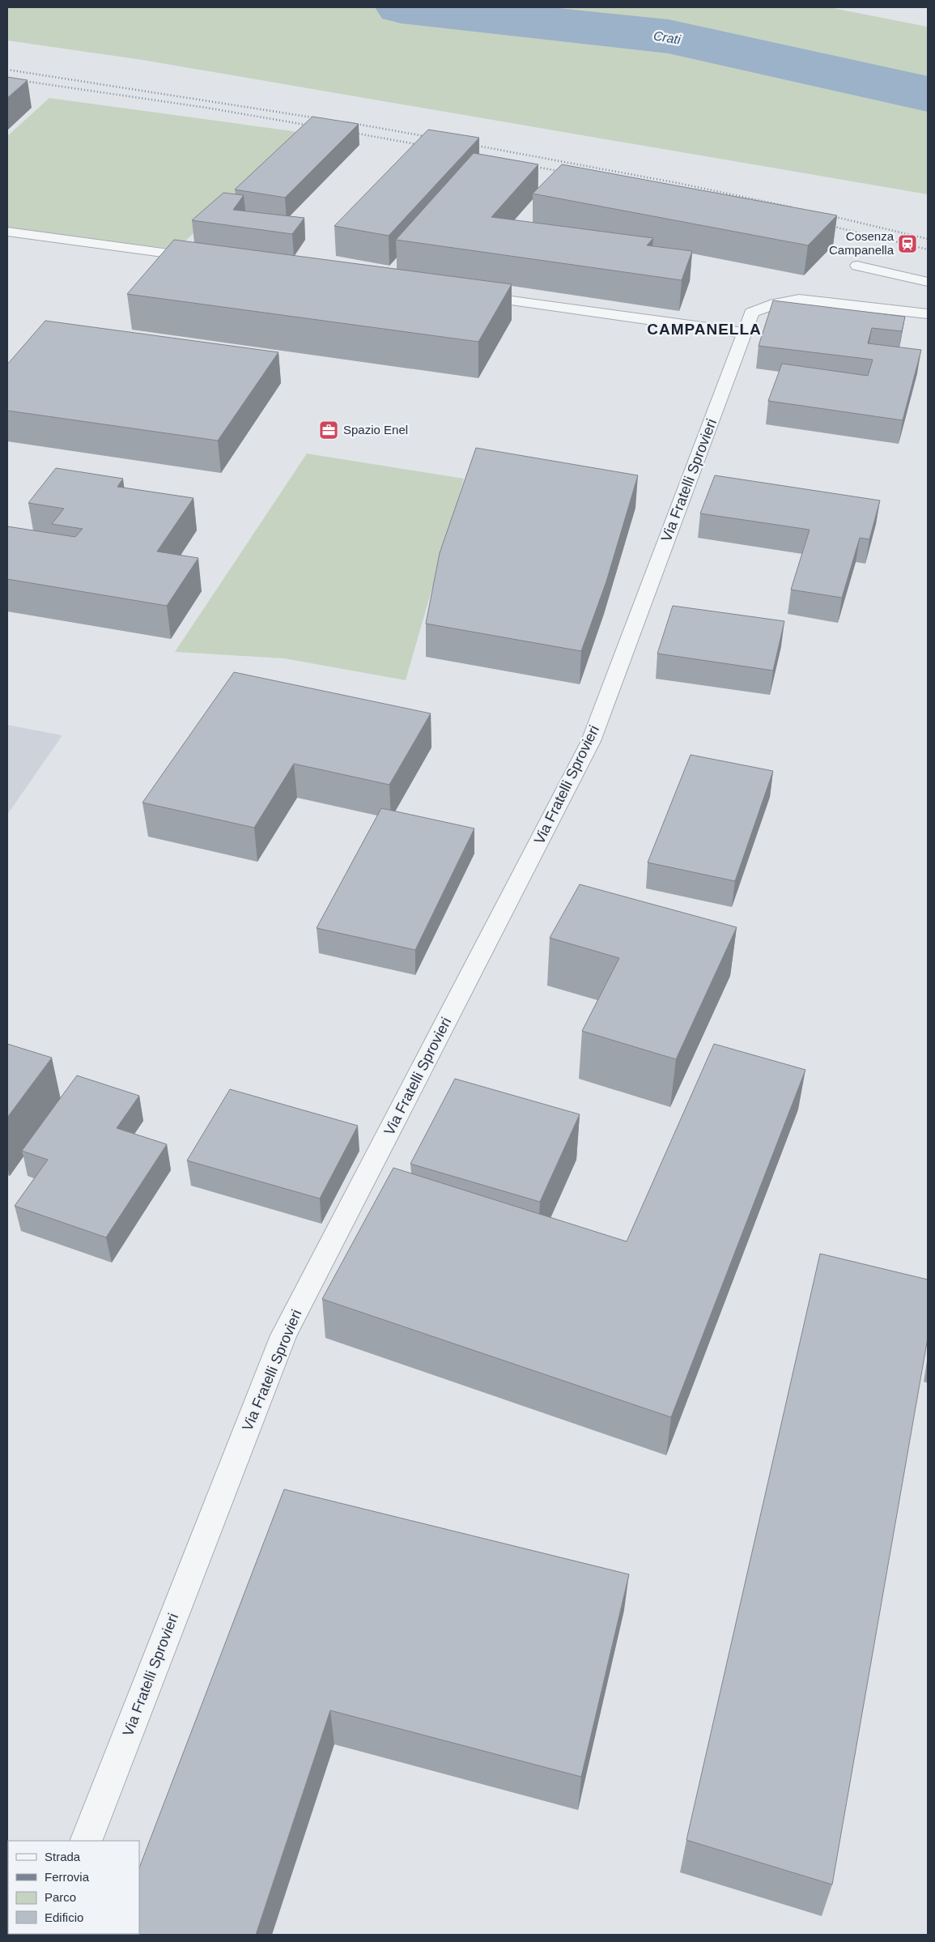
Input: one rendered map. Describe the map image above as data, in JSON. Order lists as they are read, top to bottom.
{
  "streets": {
    "street": ["Via Fratelli Sprovieri"]
  },
  "districts": ["CAMPANELLA"],
  "water": ["Crati"],
  "places": {
    "station": ["Cosenza Campanella"],
    "office": ["Spazio Enel"]
  },
  "legend": [
    "Strada",
    "Ferrovia",
    "Parco",
    "Edificio"
  ]
}
